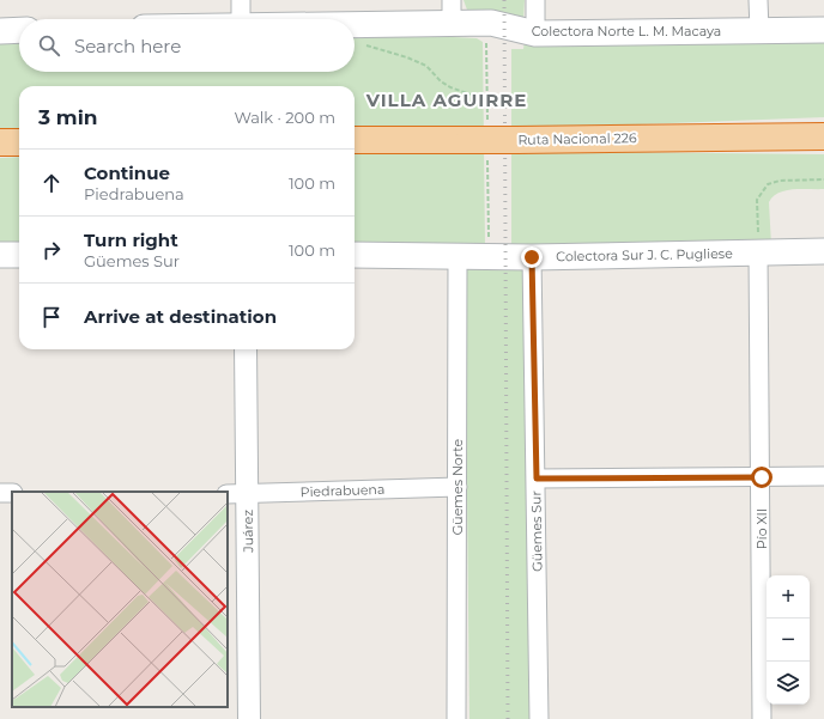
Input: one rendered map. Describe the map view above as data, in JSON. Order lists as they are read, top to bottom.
{
  "streets": {
    "highway": ["Ruta Nacional 226"],
    "main road": ["Colectora Norte L. M. Macaya", "Colectora Sur J. C. Pugliese"],
    "street": [
      "Güemes Norte",
      "Piedrabuena",
      "Pío XII",
      "Juárez",
      "Güemes Sur"
    ]
  },
  "crossings": [
    ["Colectora Sur J. C. Pugliese", "Güemes Norte"],
    ["Colectora Sur J. C. Pugliese", "Pío XII"],
    ["Colectora Sur J. C. Pugliese", "Güemes Sur"],
    ["Güemes Norte", "Piedrabuena"],
    ["Piedrabuena", "Juárez"]
  ],
  "districts": ["VILLA AGUIRRE"],
  "page": {
    "search": "Search here",
    "heading": ["3 min", "Walk · 200 m"],
    "list": [
      ["Continue", "Piedrabuena", "100 m"],
      ["Turn right", "Güemes Sur", "100 m"],
      "Arrive at destination"
    ],
    "map_buttons": ["+", "−"]
  }
}
